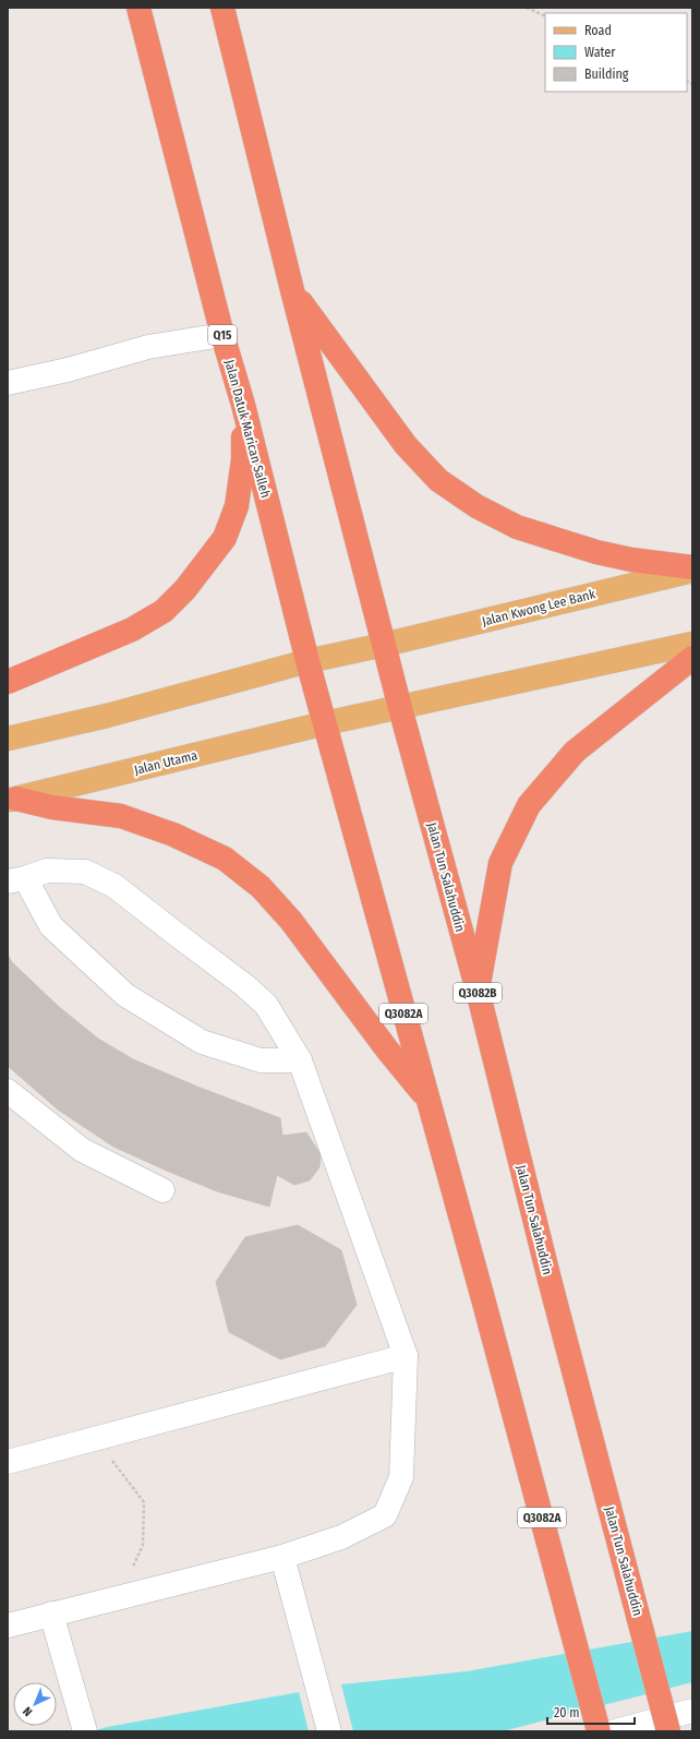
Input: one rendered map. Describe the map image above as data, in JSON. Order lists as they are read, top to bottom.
{
  "streets": {
    "highway": [
      "Q15",
      "Jalan Datuk Marican Salleh",
      "Jalan Tun Salahuddin",
      "Q3082B",
      "Q3082A"
    ],
    "main road": ["Jalan Kwong Lee Bank", "Jalan Utama"]
  },
  "crossings": [
    ["Jalan Datuk Marican Salleh", "Jalan Kwong Lee Bank"],
    ["Jalan Datuk Marican Salleh", "Jalan Utama"],
    ["Jalan Datuk Marican Salleh", "Q3082A"],
    ["Jalan Utama", "Jalan Tun Salahuddin"],
    ["Jalan Utama", "Q3082A"]
  ],
  "legend": ["Road", "Water", "Building"],
  "scale_bar": "20 m",
  "north": "bottom left"
}
